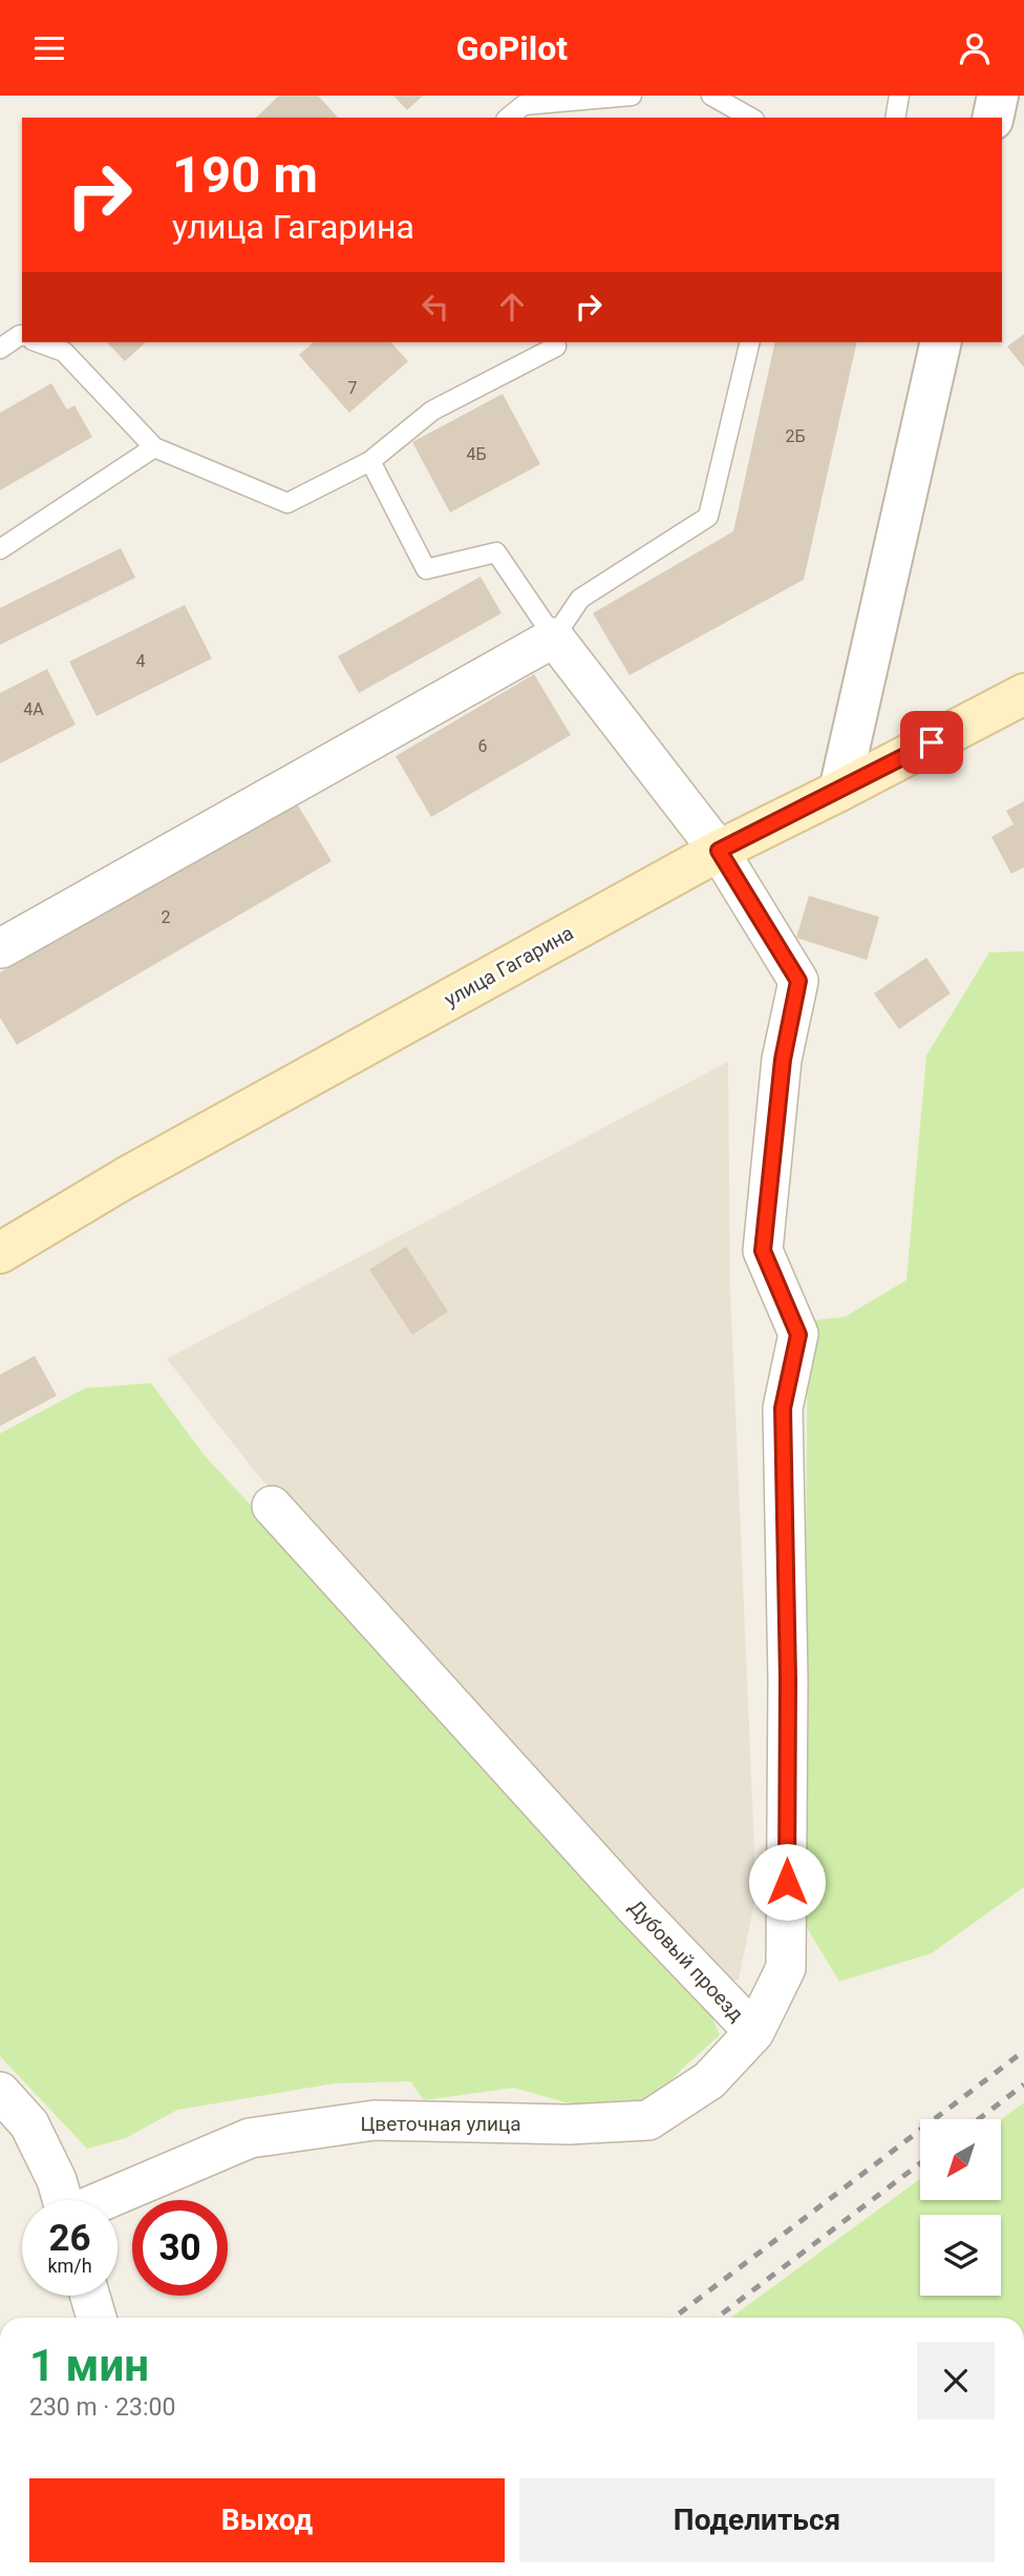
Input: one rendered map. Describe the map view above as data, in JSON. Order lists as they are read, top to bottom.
{
  "streets": {
    "main road": ["улица Гагарина"],
    "street": ["Дубовый проезд", "Цветочная улица"]
  },
  "crossings": [
    ["улица Гагарина", "Дубовый проезд"],
    ["Дубовый проезд", "Цветочная улица"]
  ],
  "house_numbers": [
    "7",
    "2Б",
    "4Б",
    "4",
    "4А",
    "6",
    "2"
  ],
  "north": "bottom left",
  "page": {
    "header": "GoPilot",
    "turn": ["190 m", "улица Гагарина"],
    "speed": "26 km/h",
    "limit": "30",
    "heading": ["1 мин", "230 m · 23:00"],
    "buttons": ["Выход", "Поделиться"]
  }
}
